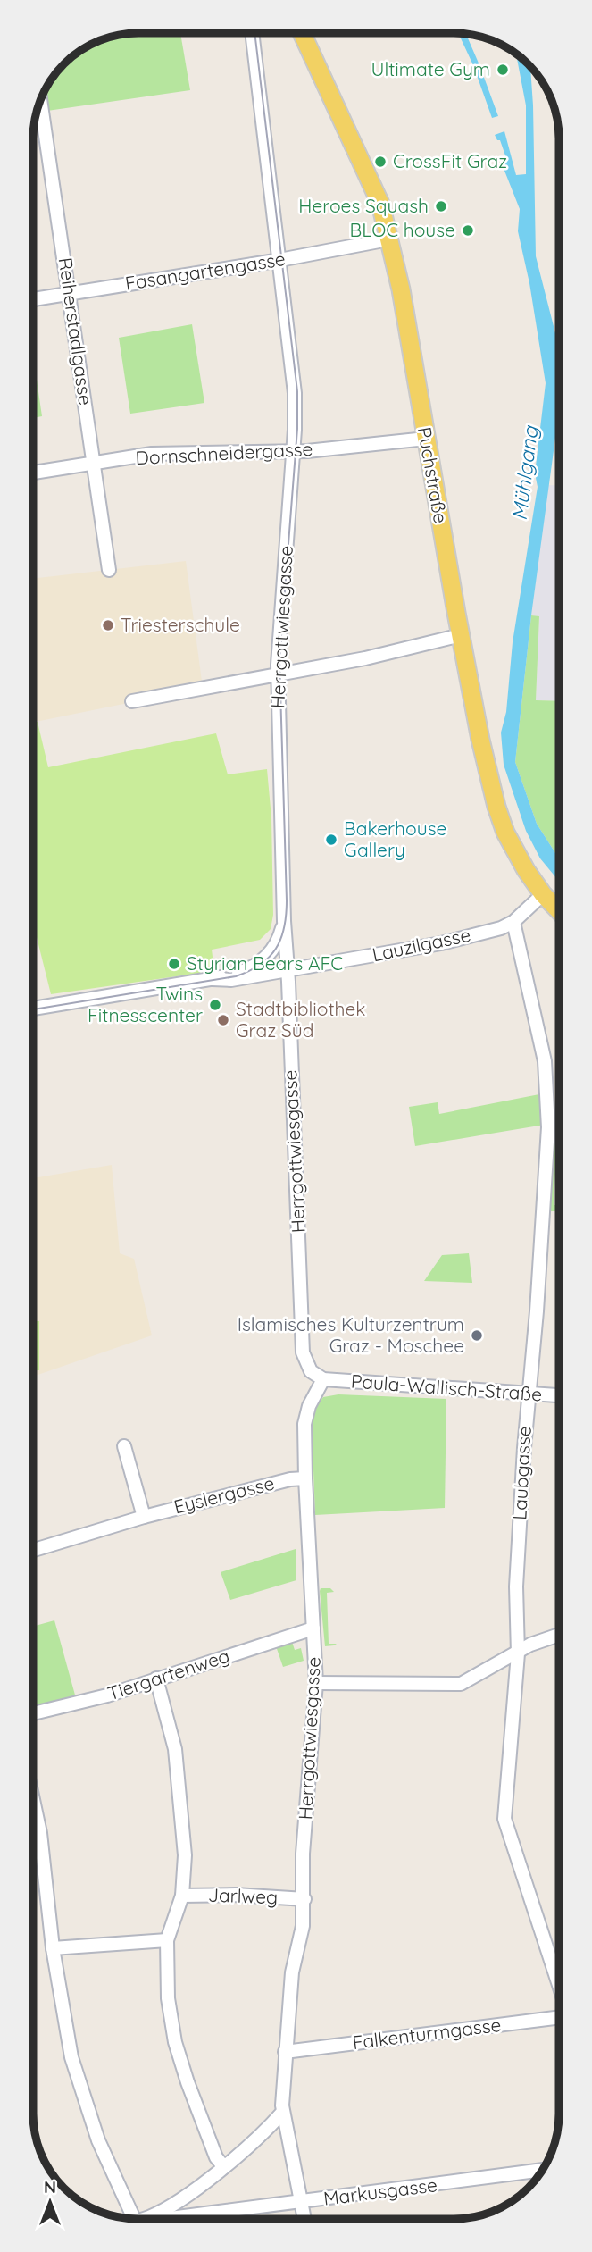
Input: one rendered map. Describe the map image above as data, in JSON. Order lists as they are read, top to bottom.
{
  "streets": {
    "main road": ["Puchstraße"],
    "street": [
      "Fasangartengasse",
      "Reiherstadlgasse",
      "Dornschneidergasse",
      "Herrgottwiesgasse",
      "Lauzilgasse",
      "Paula-Wallisch-Straße",
      "Laubgasse",
      "Eyslergasse",
      "Tiergartenweg",
      "Jarlweg",
      "Falkenturmgasse",
      "Markusgasse"
    ]
  },
  "crossings": [
    ["Fasangartengasse", "Reiherstadlgasse"],
    ["Fasangartengasse", "Puchstraße"],
    ["Fasangartengasse", "Herrgottwiesgasse"],
    ["Reiherstadlgasse", "Dornschneidergasse"],
    ["Dornschneidergasse", "Puchstraße"],
    ["Dornschneidergasse", "Herrgottwiesgasse"],
    ["Puchstraße", "Lauzilgasse"],
    ["Herrgottwiesgasse", "Lauzilgasse"],
    ["Herrgottwiesgasse", "Paula-Wallisch-Straße"],
    ["Herrgottwiesgasse", "Eyslergasse"],
    ["Herrgottwiesgasse", "Tiergartenweg"],
    ["Herrgottwiesgasse", "Jarlweg"],
    ["Herrgottwiesgasse", "Falkenturmgasse"],
    ["Herrgottwiesgasse", "Markusgasse"],
    ["Lauzilgasse", "Laubgasse"],
    ["Paula-Wallisch-Straße", "Laubgasse"]
  ],
  "water": ["Mühlgang"],
  "places": [
    "Ultimate Gym",
    "CrossFit Graz",
    "Heroes Squash",
    "BLOC house",
    "Triesterschule",
    "Bakerhouse Gallery",
    "Styrian Bears AFC",
    "Twins Fitnesscenter",
    "Stadtbibliothek Graz Süd",
    "Islamisches Kulturzentrum Graz - Moschee"
  ],
  "north": "top"
}
